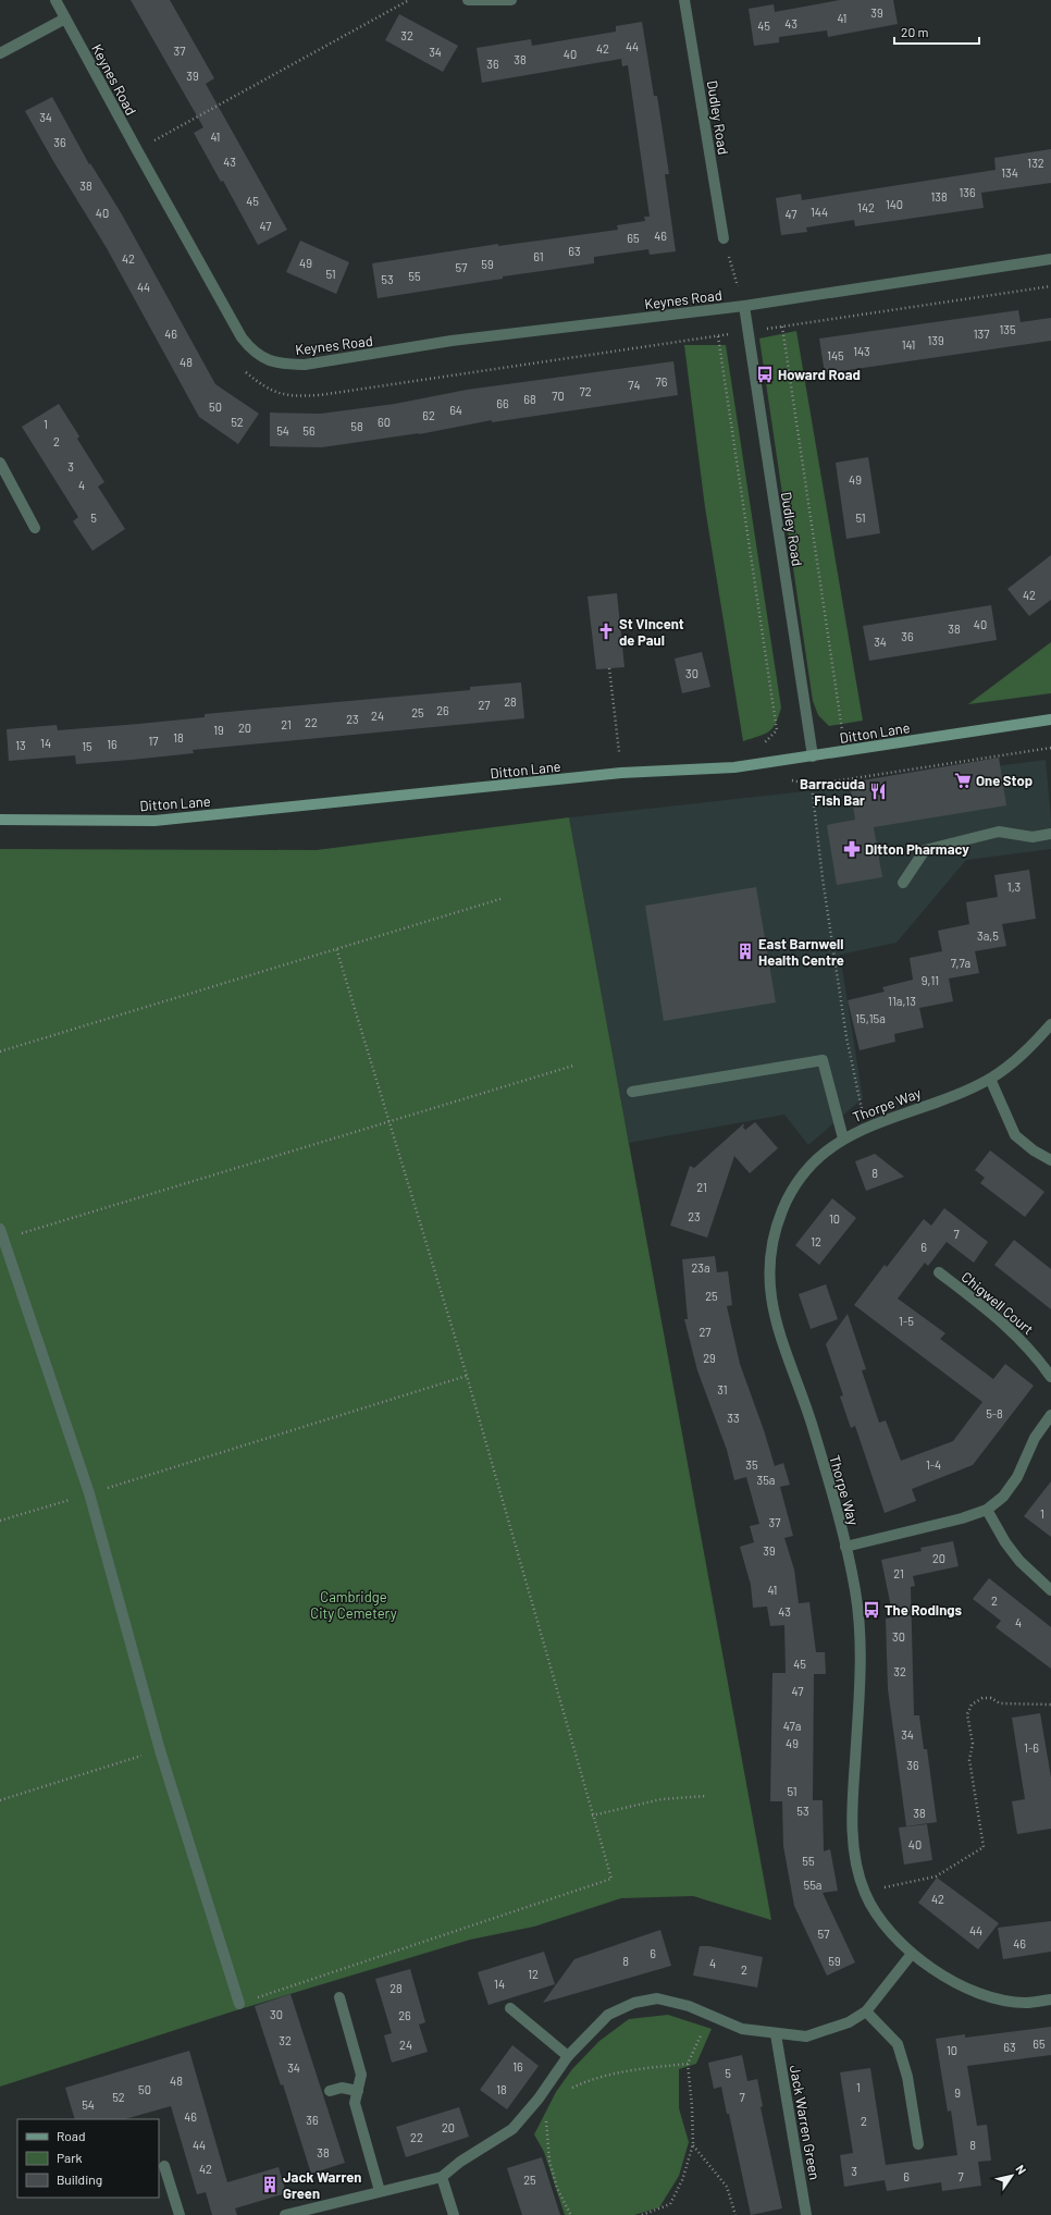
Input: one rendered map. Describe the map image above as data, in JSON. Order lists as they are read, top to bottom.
{
  "streets": {
    "main road": ["Ditton Lane"],
    "street": [
      "Keynes Road",
      "Dudley Road",
      "Thorpe Way",
      "Chigwell Court",
      "Jack Warren Green"
    ]
  },
  "crossings": [
    ["Keynes Road", "Dudley Road"],
    ["Dudley Road", "Ditton Lane"]
  ],
  "parks": ["Cambridge City Cemetery"],
  "places": {
    "bus stop": ["Howard Road", "The Rodings"],
    "church": ["St Vincent de Paul"],
    "supermarket": ["One Stop"],
    "restaurant": ["Barracuda Fish Bar"],
    "pharmacy": ["Ditton Pharmacy"],
    "building": ["East Barnwell Health Centre", "Jack Warren Green"]
  },
  "house_numbers": [
    "39",
    "41",
    "43",
    "45",
    "32",
    "44",
    "42",
    "37",
    "34",
    "40",
    "38",
    "36",
    "39",
    "34",
    "41",
    "36",
    "43",
    "132",
    "134",
    "38",
    "136",
    "138",
    "45",
    "140",
    "142",
    "144",
    "40",
    "47",
    "47",
    "46",
    "65",
    "63",
    "61",
    "42",
    "49",
    "59",
    "57",
    "51",
    "55",
    "53",
    "44",
    "135",
    "46",
    "137",
    "139",
    "141",
    "143",
    "145",
    "48",
    "76",
    "74",
    "72",
    "70",
    "68",
    "66",
    "50",
    "64",
    "62",
    "52",
    "60",
    "1",
    "58",
    "54",
    "56",
    "2",
    "3",
    "49",
    "4",
    "5",
    "51",
    "42",
    "40",
    "38",
    "36",
    "34",
    "30",
    "28",
    "27",
    "26",
    "25",
    "24",
    "23",
    "22",
    "21",
    "20",
    "19",
    "18",
    "17",
    "14",
    "16",
    "13",
    "15",
    "1,3",
    "3a,5",
    "7,7a",
    "9,11",
    "11a,13",
    "15,15a",
    "8",
    "21",
    "23",
    "10",
    "7",
    "12",
    "6",
    "23a",
    "25",
    "1-5",
    "27",
    "29",
    "31",
    "5-8",
    "33",
    "35",
    "1-4",
    "35a",
    "1",
    "37",
    "39",
    "20",
    "21",
    "41",
    "2",
    "43",
    "4",
    "30",
    "45",
    "32",
    "47",
    "47a",
    "34",
    "49",
    "1-6",
    "36",
    "51",
    "53",
    "38",
    "40",
    "55",
    "55a",
    "42",
    "44",
    "57",
    "46",
    "6",
    "8",
    "59",
    "4",
    "2",
    "12",
    "14",
    "28",
    "30",
    "26",
    "32",
    "65",
    "24",
    "63",
    "10",
    "16",
    "34",
    "5",
    "48",
    "1",
    "50",
    "18",
    "9",
    "52",
    "7",
    "54",
    "46",
    "36",
    "2",
    "20",
    "22",
    "44",
    "8",
    "38",
    "42",
    "3",
    "6",
    "7",
    "25"
  ],
  "legend": ["Road", "Park", "Building"],
  "scale_bar": "20 m",
  "north": "top right"
}
